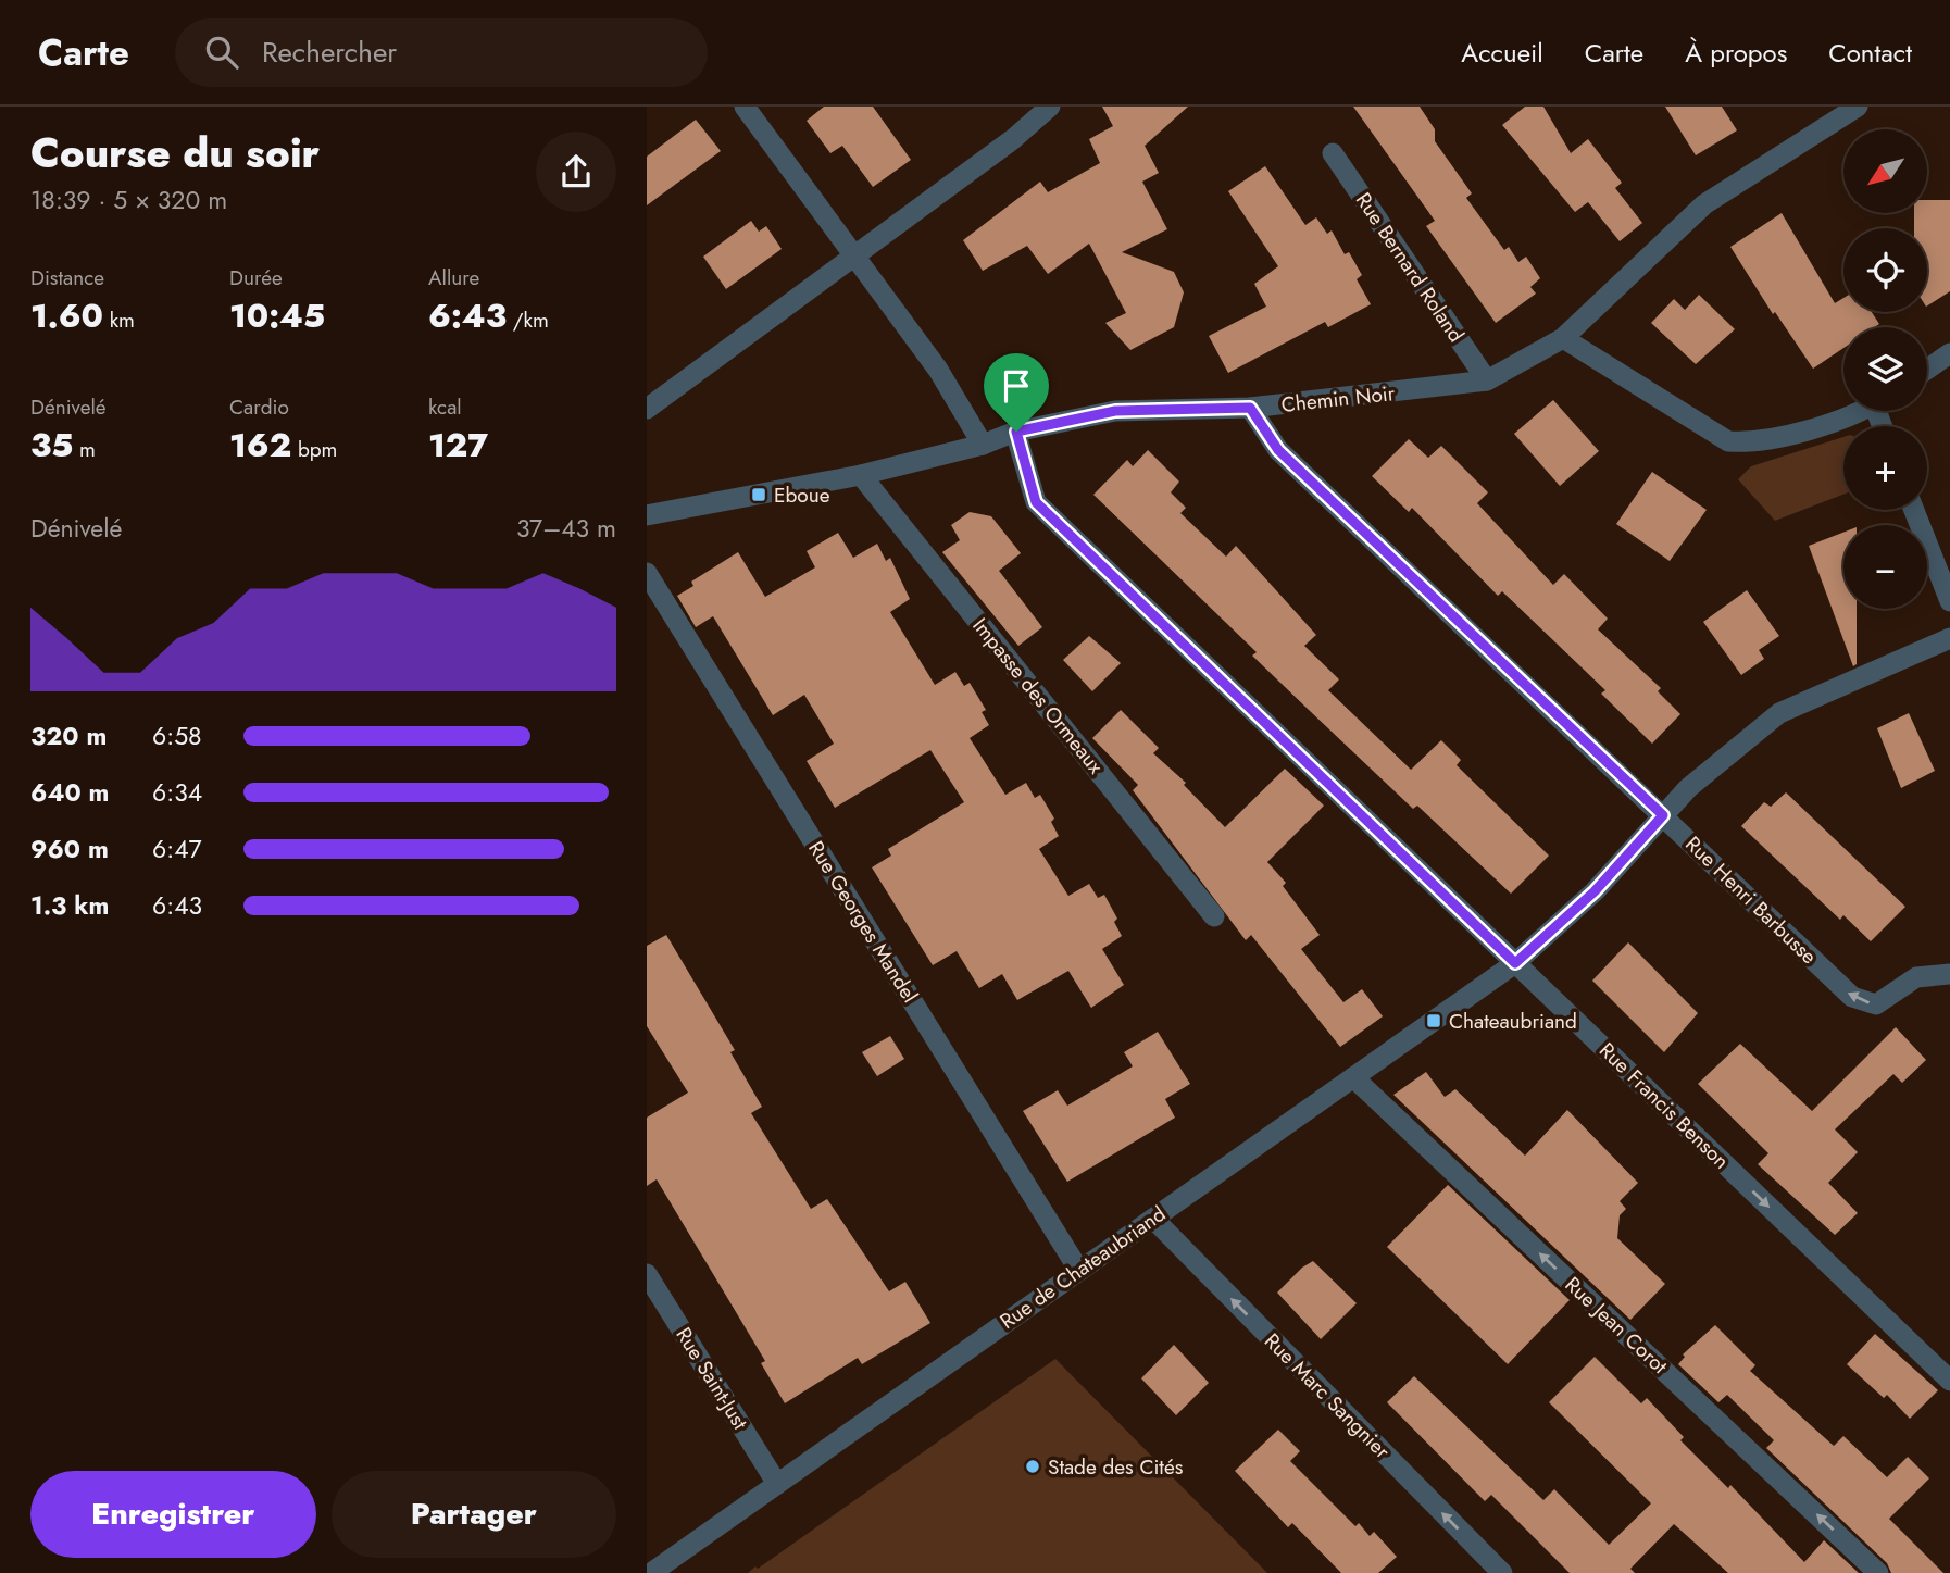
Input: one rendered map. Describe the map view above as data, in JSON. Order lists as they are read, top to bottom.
{
  "streets": {
    "street": [
      "Rue Bernard Roland",
      "Chemin Noir",
      "Impasse des Ormeaux",
      "Rue Henri Barbusse",
      "Rue Georges Mandel",
      "Rue Francis Benson",
      "Rue de Chateaubriand",
      "Rue Jean Corot",
      "Rue Saint-Just",
      "Rue Marc Sangnier"
    ]
  },
  "crossings": [
    ["Rue Bernard Roland", "Chemin Noir"],
    ["Chemin Noir", "Impasse des Ormeaux"],
    ["Chemin Noir", "Rue Henri Barbusse"],
    ["Chemin Noir", "Rue Francis Benson"],
    ["Rue Henri Barbusse", "Rue de Chateaubriand"],
    ["Rue Georges Mandel", "Rue de Chateaubriand"],
    ["Rue Francis Benson", "Rue de Chateaubriand"],
    ["Rue de Chateaubriand", "Rue Jean Corot"],
    ["Rue de Chateaubriand", "Rue Saint-Just"],
    ["Rue de Chateaubriand", "Rue Marc Sangnier"]
  ],
  "one_way": ["Rue Francis Benson", "Rue Jean Corot", "Rue Marc Sangnier"],
  "places": {
    "transit": ["Eboue", "Chateaubriand"],
    "other": ["Stade des Cités"]
  },
  "north": "bottom left",
  "page": {
    "header": "Carte",
    "search": "Rechercher",
    "nav": [
      "Accueil",
      "Carte",
      "À propos",
      "Contact"
    ],
    "heading": ["Course du soir", "18:39 · 5 × 320 m"],
    "map_buttons": ["+", "−"],
    "stats": [
      ["Distance", "1.60 km"],
      ["Durée", "10:45"],
      ["Allure", "6:43 /km"],
      ["Dénivelé", "35 m"],
      ["Cardio", "162 bpm"],
      ["kcal", "127"]
    ],
    "chart": ["Dénivelé", "37–43 m"],
    "list": [
      {
        "name": "320 m",
        "note": "6:58"
      },
      {
        "name": "640 m",
        "note": "6:34"
      },
      {
        "name": "960 m",
        "note": "6:47"
      },
      {
        "name": "1.3 km",
        "note": "6:43"
      }
    ],
    "buttons": ["Enregistrer", "Partager"]
  }
}
